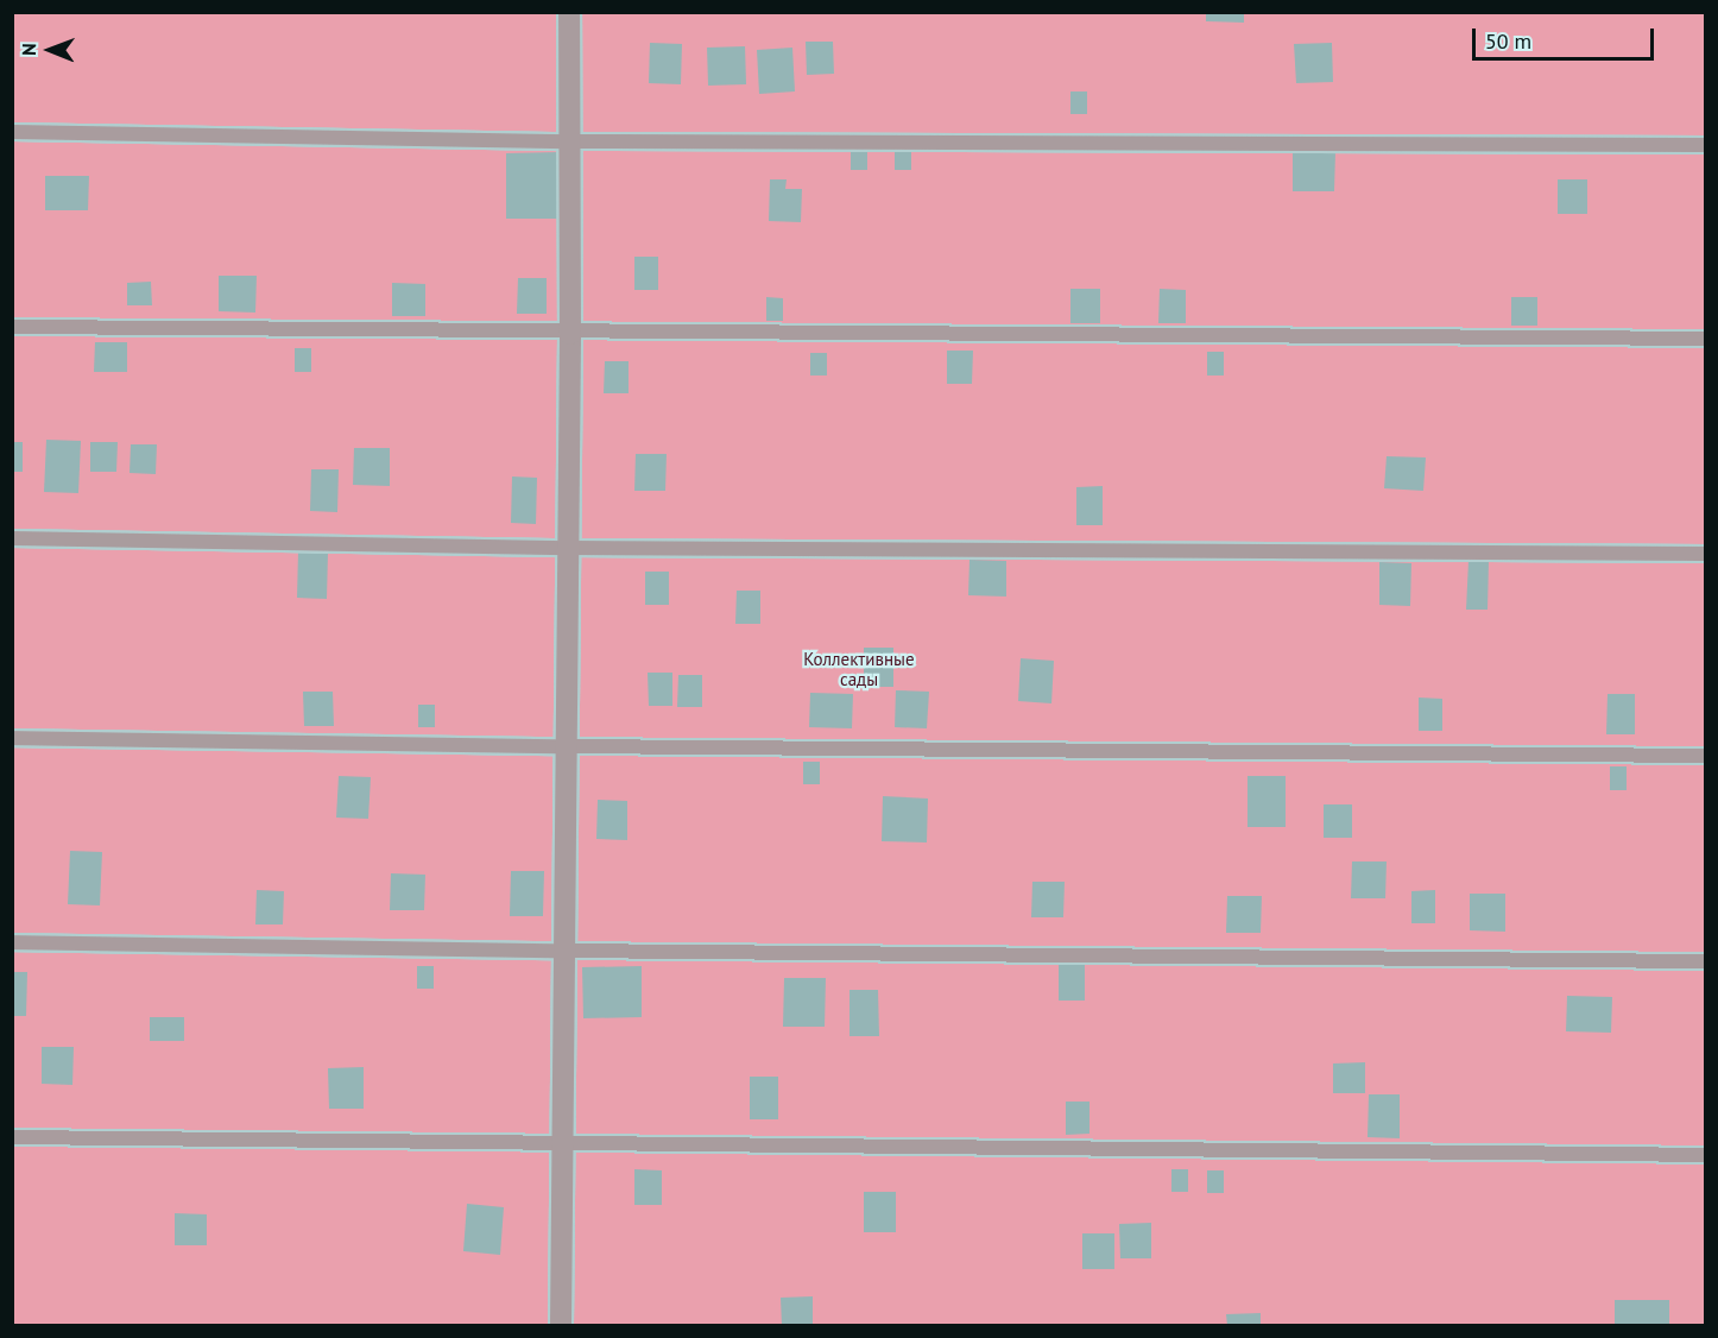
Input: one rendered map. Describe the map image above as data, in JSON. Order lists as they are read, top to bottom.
{
  "parks": ["Коллективные сады"],
  "scale_bar": "50 m",
  "north": "left"
}
